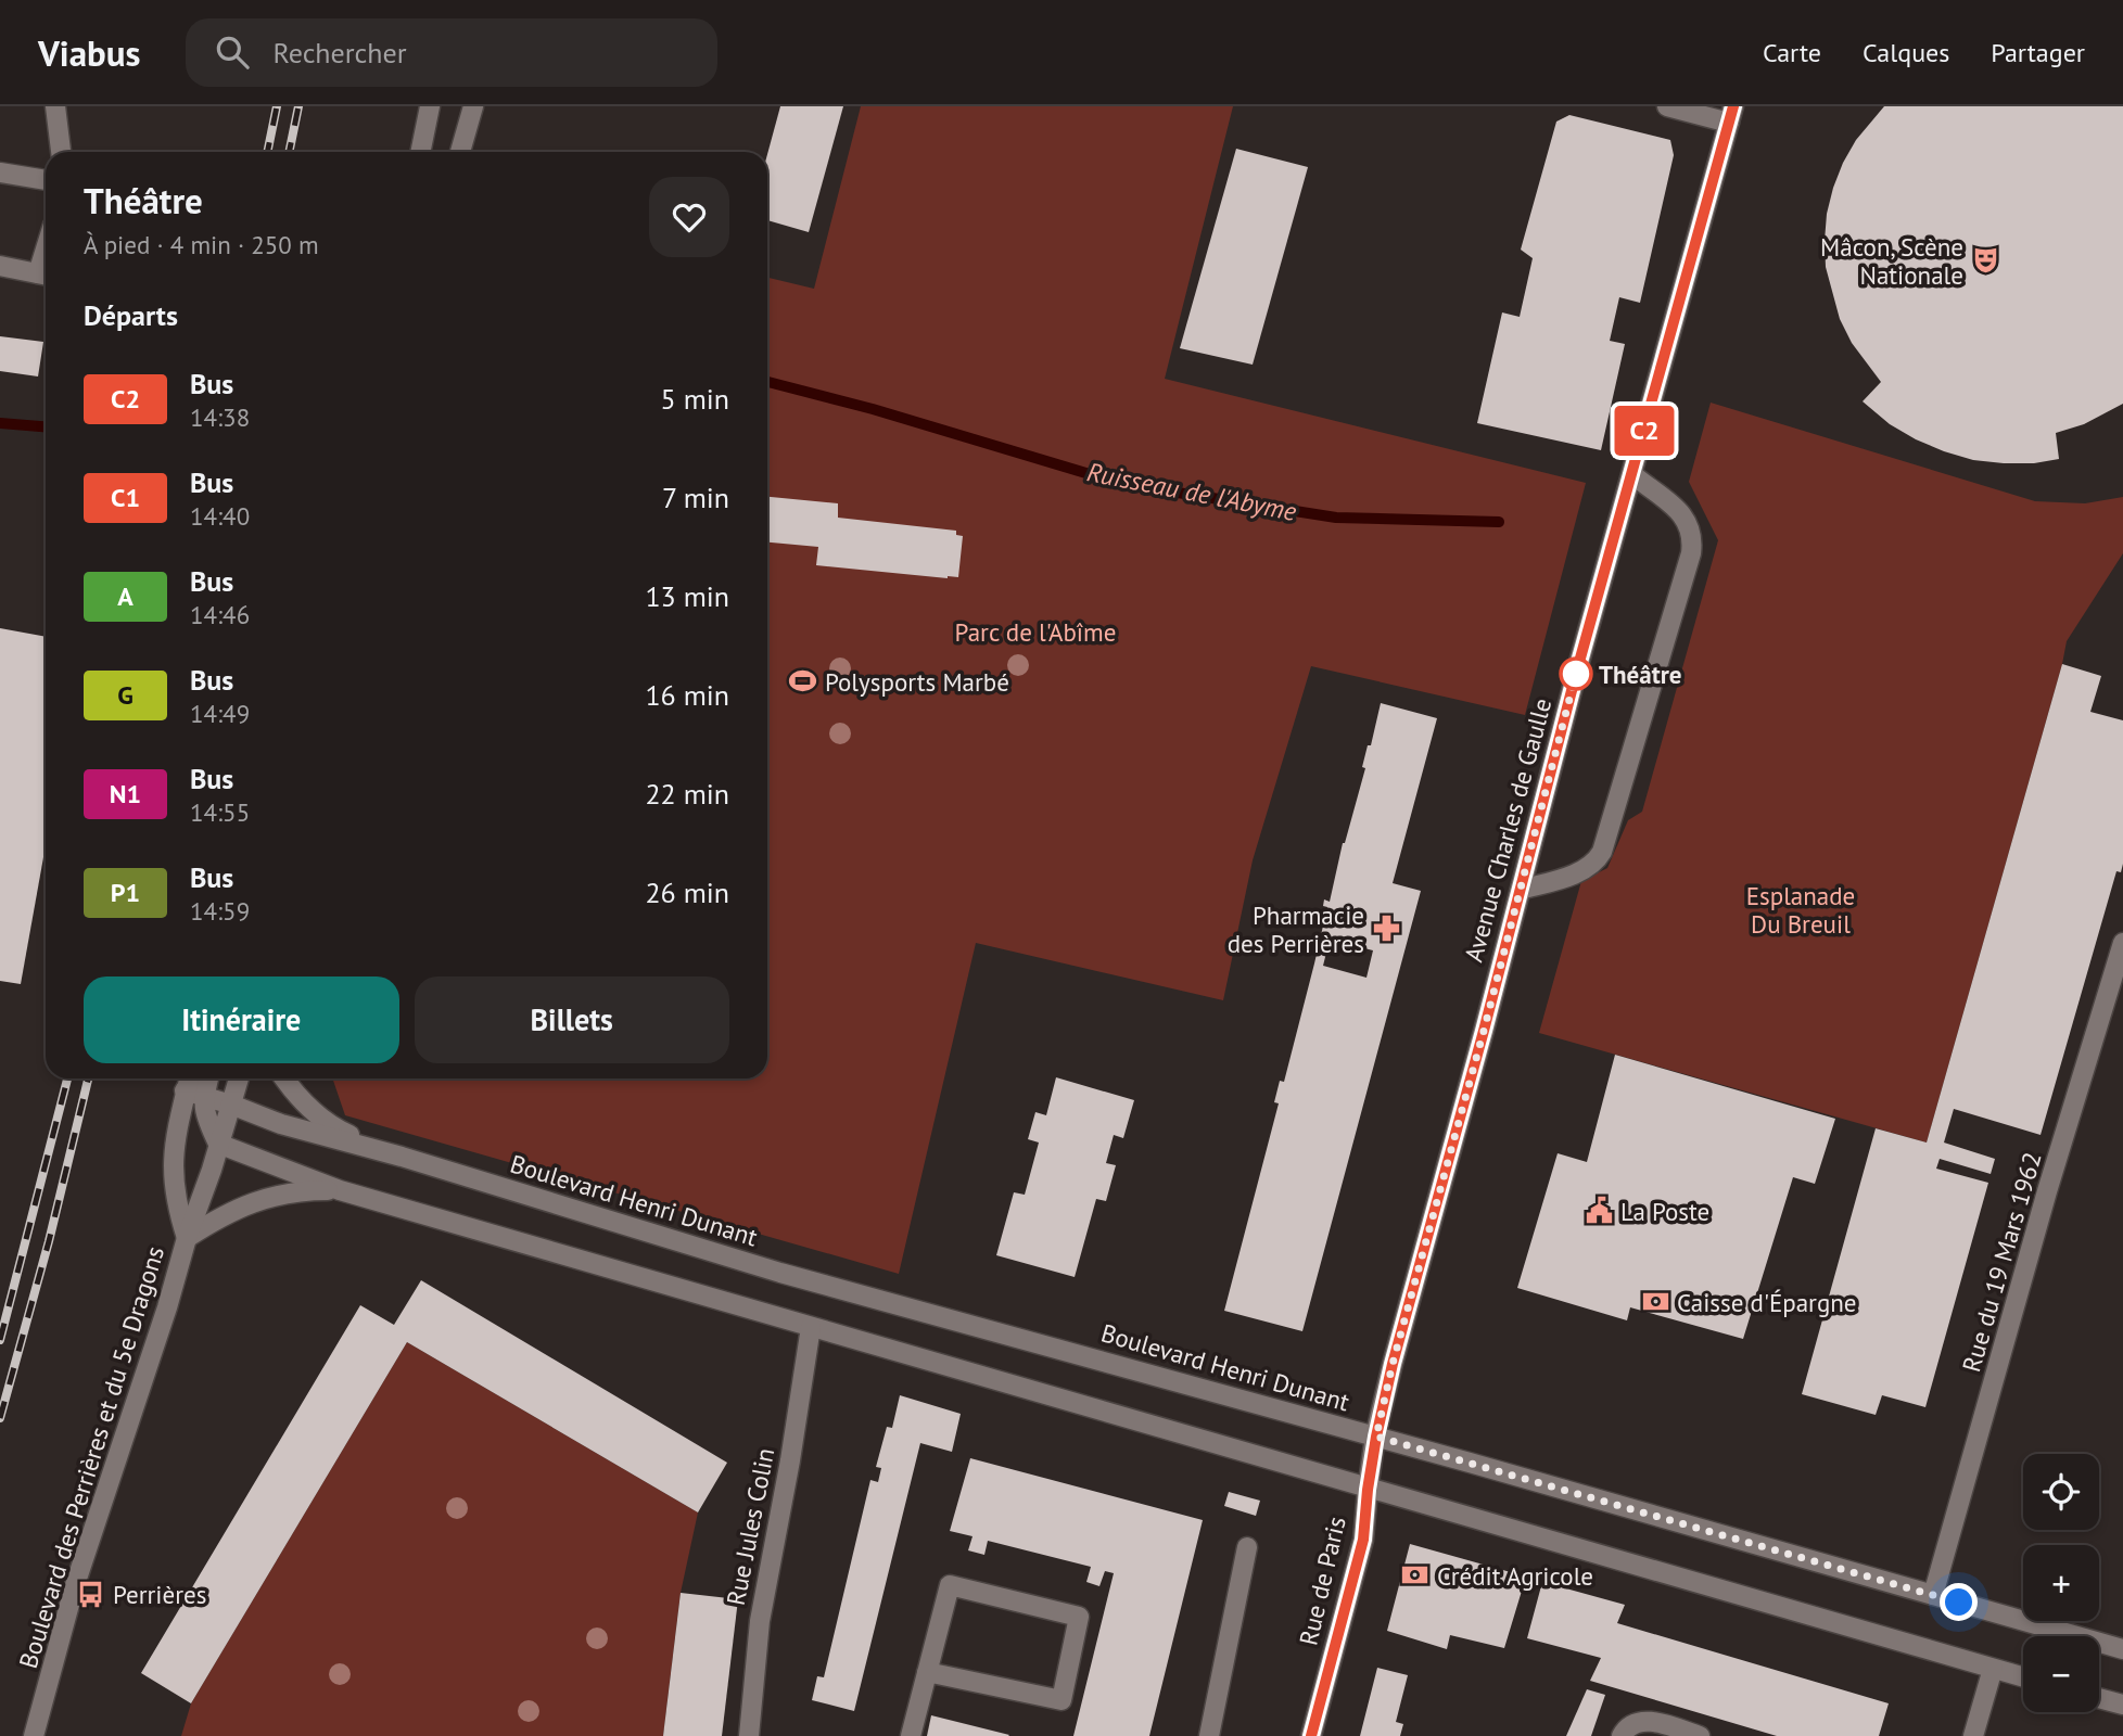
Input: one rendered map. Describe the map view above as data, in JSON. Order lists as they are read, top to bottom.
{
  "streets": {
    "street": [
      "Avenue Charles de Gaulle",
      "Boulevard Henri Dunant",
      "Rue du 19 Mars 1962",
      "Boulevard des Perrières et du 5e Dragons",
      "Rue Jules Colin",
      "Rue de Paris"
    ]
  },
  "crossings": [
    ["Avenue Charles de Gaulle", "Boulevard Henri Dunant"],
    ["Avenue Charles de Gaulle", "Rue de Paris"],
    ["Boulevard Henri Dunant", "Rue du 19 Mars 1962"],
    ["Boulevard Henri Dunant", "Boulevard des Perrières et du 5e Dragons"],
    ["Boulevard Henri Dunant", "Rue de Paris"]
  ],
  "water": ["Ruisseau de l'Abyme"],
  "parks": ["Parc de l'Abîme", "Esplanade Du Breuil"],
  "places": {
    "theatre": ["Mâcon, Scène Nationale"],
    "other": ["Théâtre"],
    "sports": ["Polysports Marbé"],
    "pharmacy": ["Pharmacie des Perrières"],
    "public building": ["La Poste"],
    "bank": ["Caisse d'Épargne", "Crédit Agricole"],
    "bus stop": ["Perrières"]
  },
  "lines": ["bus line C2"],
  "page": {
    "header": "Viabus",
    "search": "Rechercher",
    "nav": ["Carte", "Calques", "Partager"],
    "on_map": "C2",
    "heading": [
      ["Théâtre", "À pied · 4 min · 250 m"],
      "Départs"
    ],
    "list": [
      {
        "mark": "C2",
        "name": "Bus",
        "note": "14:38",
        "value": "5 min"
      },
      {
        "mark": "C1",
        "name": "Bus",
        "note": "14:40",
        "value": "7 min"
      },
      {
        "mark": "A",
        "name": "Bus",
        "note": "14:46",
        "value": "13 min"
      },
      {
        "mark": "G",
        "name": "Bus",
        "note": "14:49",
        "value": "16 min"
      },
      {
        "mark": "N1",
        "name": "Bus",
        "note": "14:55",
        "value": "22 min"
      },
      {
        "mark": "P1",
        "name": "Bus",
        "note": "14:59",
        "value": "26 min"
      }
    ],
    "buttons": ["Itinéraire", "Billets"],
    "map_buttons": ["+", "−"]
  }
}
